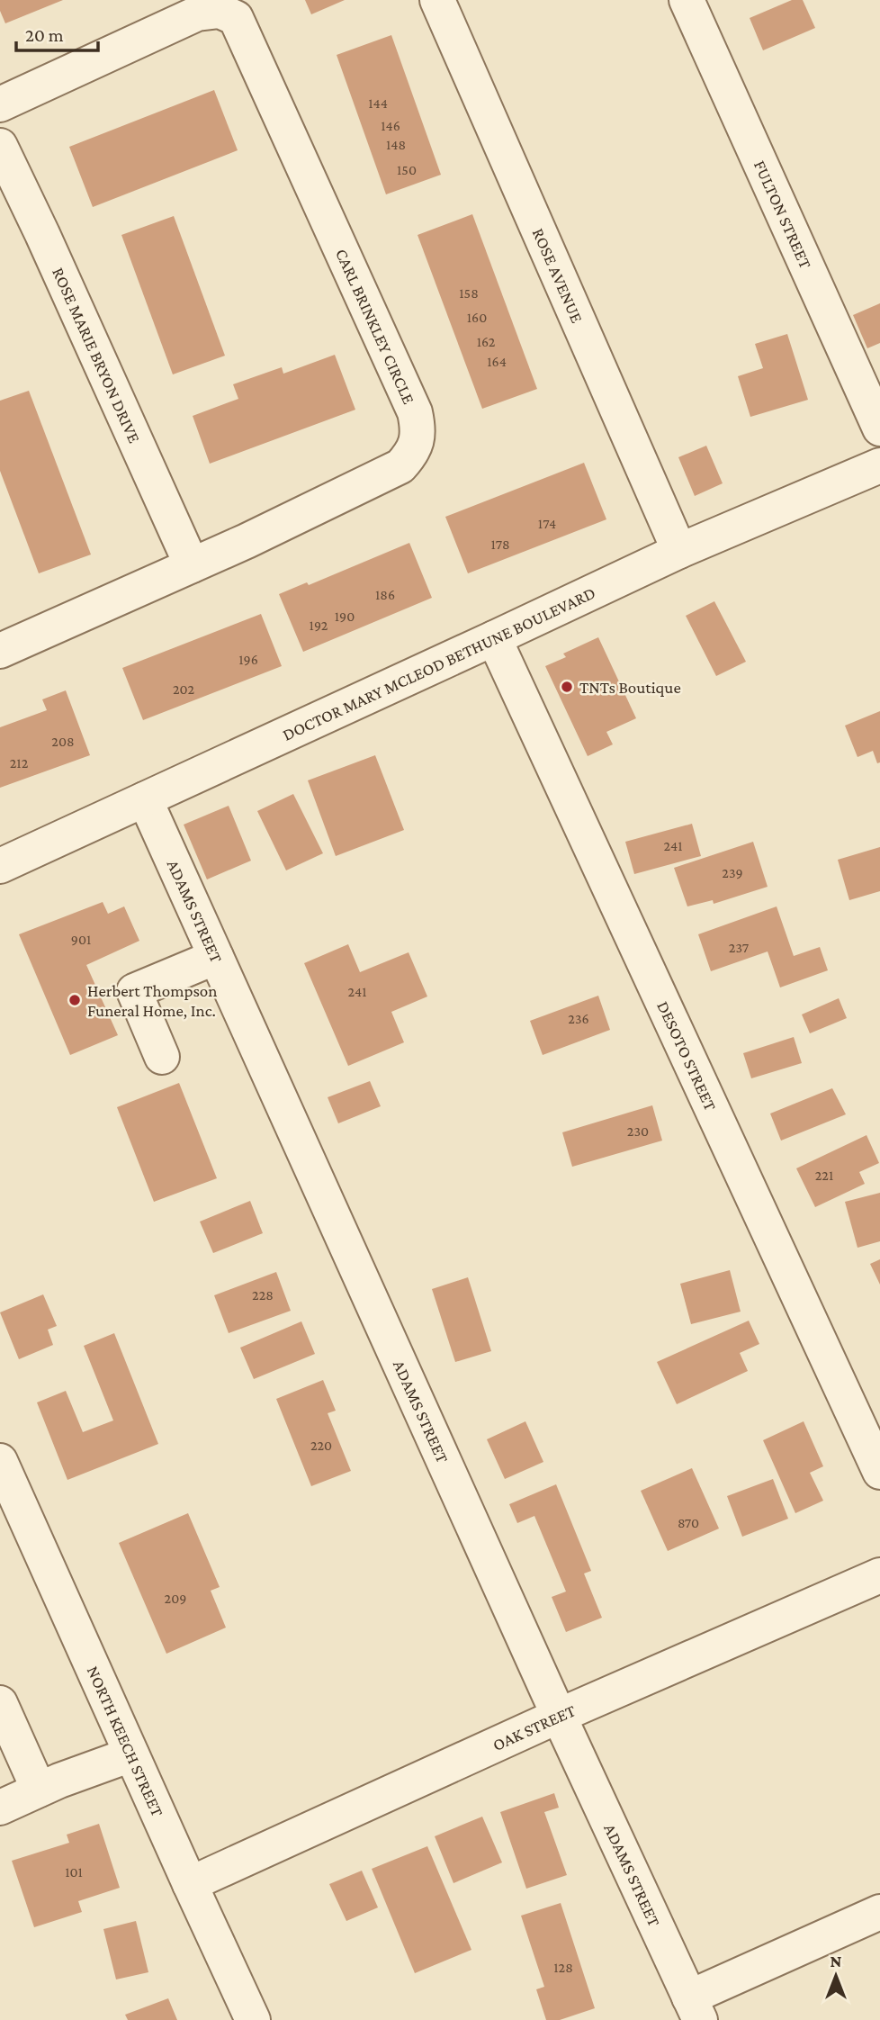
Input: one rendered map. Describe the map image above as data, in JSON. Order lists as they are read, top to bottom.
{
  "streets": {
    "street": [
      "FULTON STREET",
      "ROSE AVENUE",
      "CARL BRINKLEY CIRCLE",
      "ROSE MARIE BRYON DRIVE",
      "DOCTOR MARY MCLEOD BETHUNE BOULEVARD",
      "ADAMS STREET",
      "DESOTO STREET",
      "OAK STREET",
      "NORTH KEECH STREET"
    ]
  },
  "crossings": [
    ["ROSE AVENUE", "DOCTOR MARY MCLEOD BETHUNE BOULEVARD"],
    ["CARL BRINKLEY CIRCLE", "ROSE MARIE BRYON DRIVE"],
    ["DOCTOR MARY MCLEOD BETHUNE BOULEVARD", "ADAMS STREET"],
    ["DOCTOR MARY MCLEOD BETHUNE BOULEVARD", "DESOTO STREET"],
    ["ADAMS STREET", "OAK STREET"],
    ["OAK STREET", "NORTH KEECH STREET"]
  ],
  "places": ["TNTs Boutique", "Herbert Thompson Funeral Home, Inc."],
  "house_numbers": [
    "144",
    "146",
    "148",
    "150",
    "158",
    "160",
    "162",
    "164",
    "174",
    "178",
    "186",
    "190",
    "192",
    "196",
    "202",
    "208",
    "212",
    "241",
    "239",
    "901",
    "237",
    "241",
    "236",
    "230",
    "221",
    "228",
    "220",
    "870",
    "209",
    "101",
    "128"
  ],
  "scale_bar": "20 m",
  "north": "top"
}
